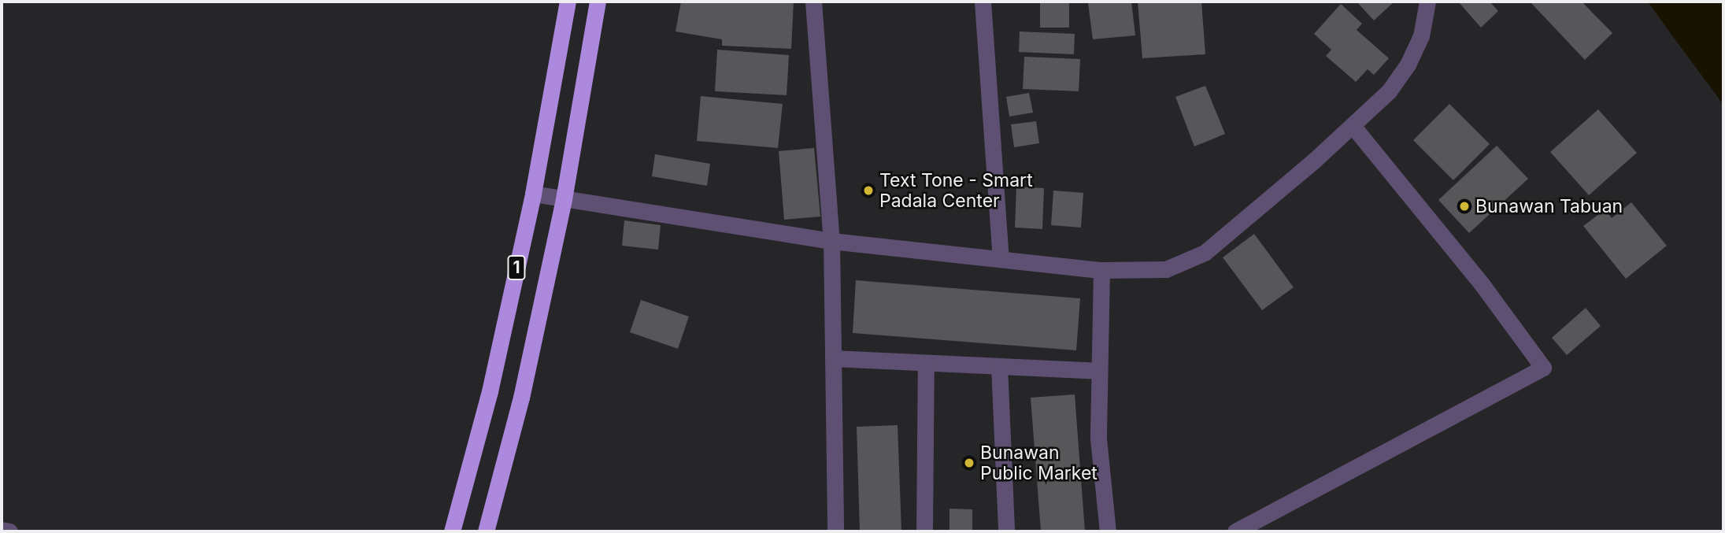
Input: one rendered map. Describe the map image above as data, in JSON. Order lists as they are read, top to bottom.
{
  "streets": {
    "highway": ["1"]
  },
  "places": ["Text Tone - Smart Padala Center", "Bunawan Tabuan", "Bunawan Public Market"]
}
